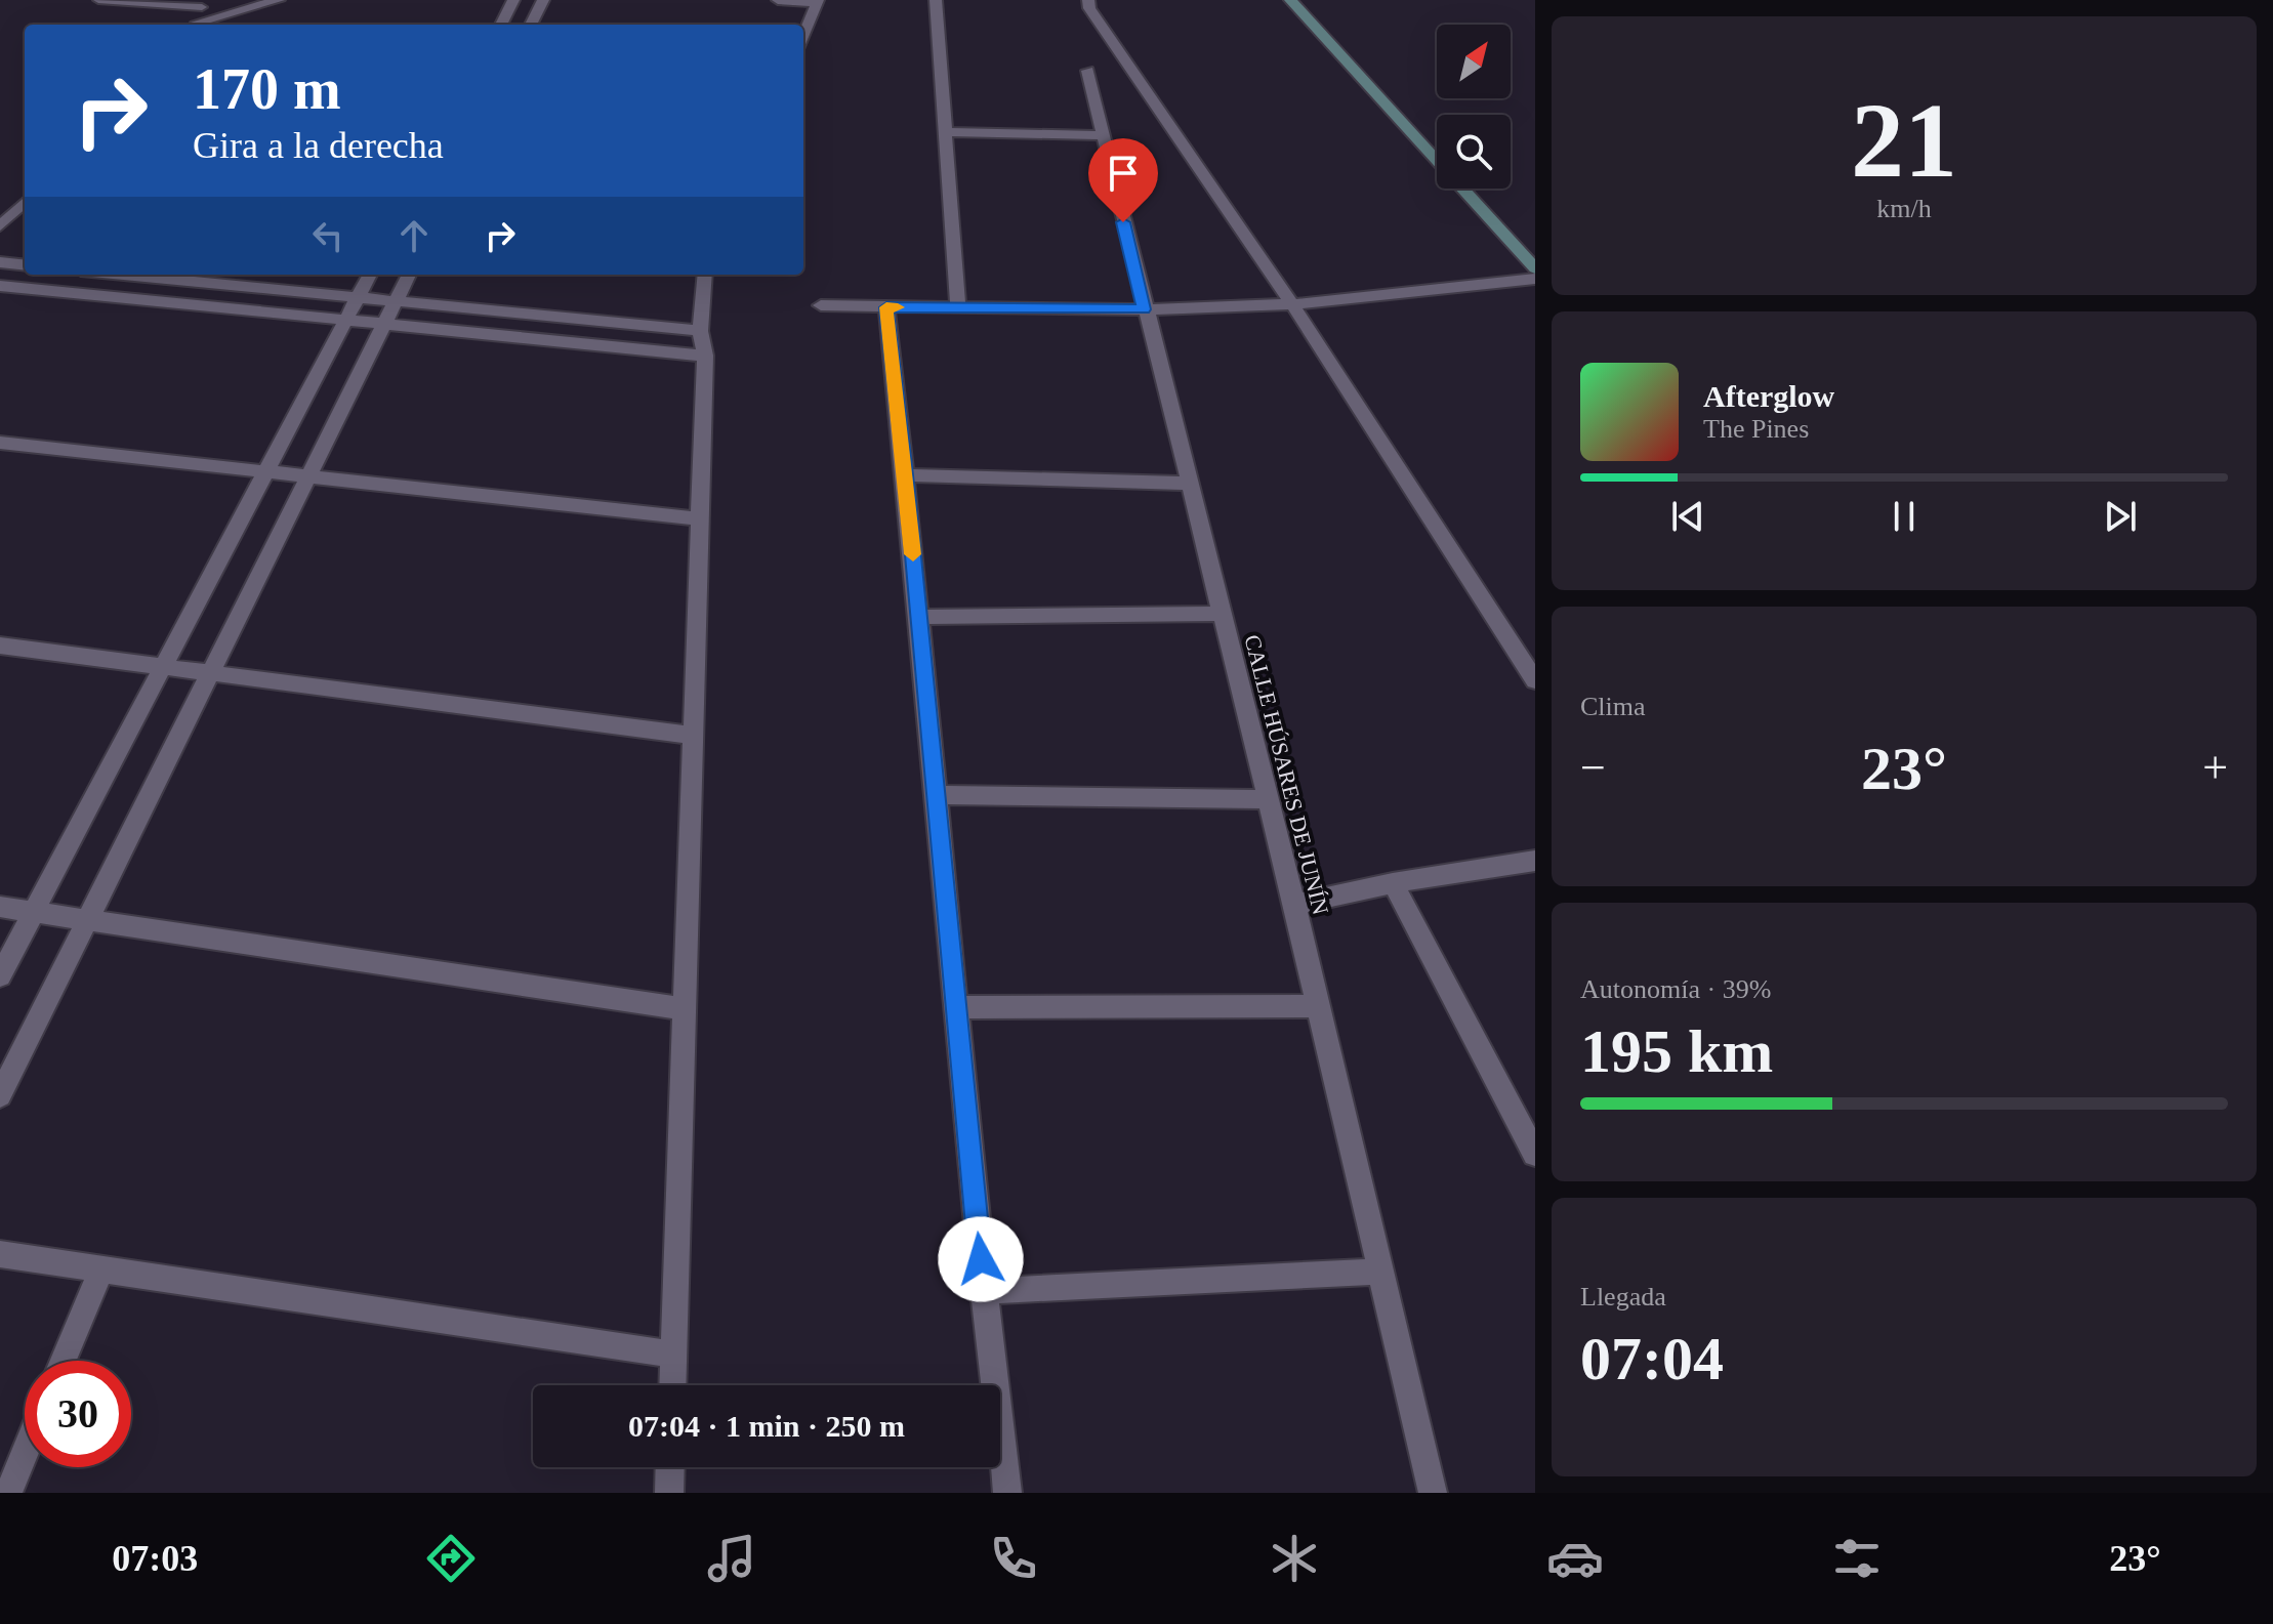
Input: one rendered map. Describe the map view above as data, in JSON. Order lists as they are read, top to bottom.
{
  "streets": {
    "street": ["CALLE HÚSARES DE JUNÍN"]
  },
  "north": "top right",
  "page": {
    "tile": [
      ["21", "km/h"],
      "Clima",
      ["Autonomía · 39%", "195 km"],
      ["Llegada", "07:04"]
    ],
    "turn": ["170 m", "Gira a la derecha"],
    "song": ["Afterglow", "The Pines"],
    "heat": ["−", "23°", "+"],
    "limit": "30",
    "trip": "07:04 · 1 min · 250 m",
    "tabs": ["07:03", "23°"]
  }
}
